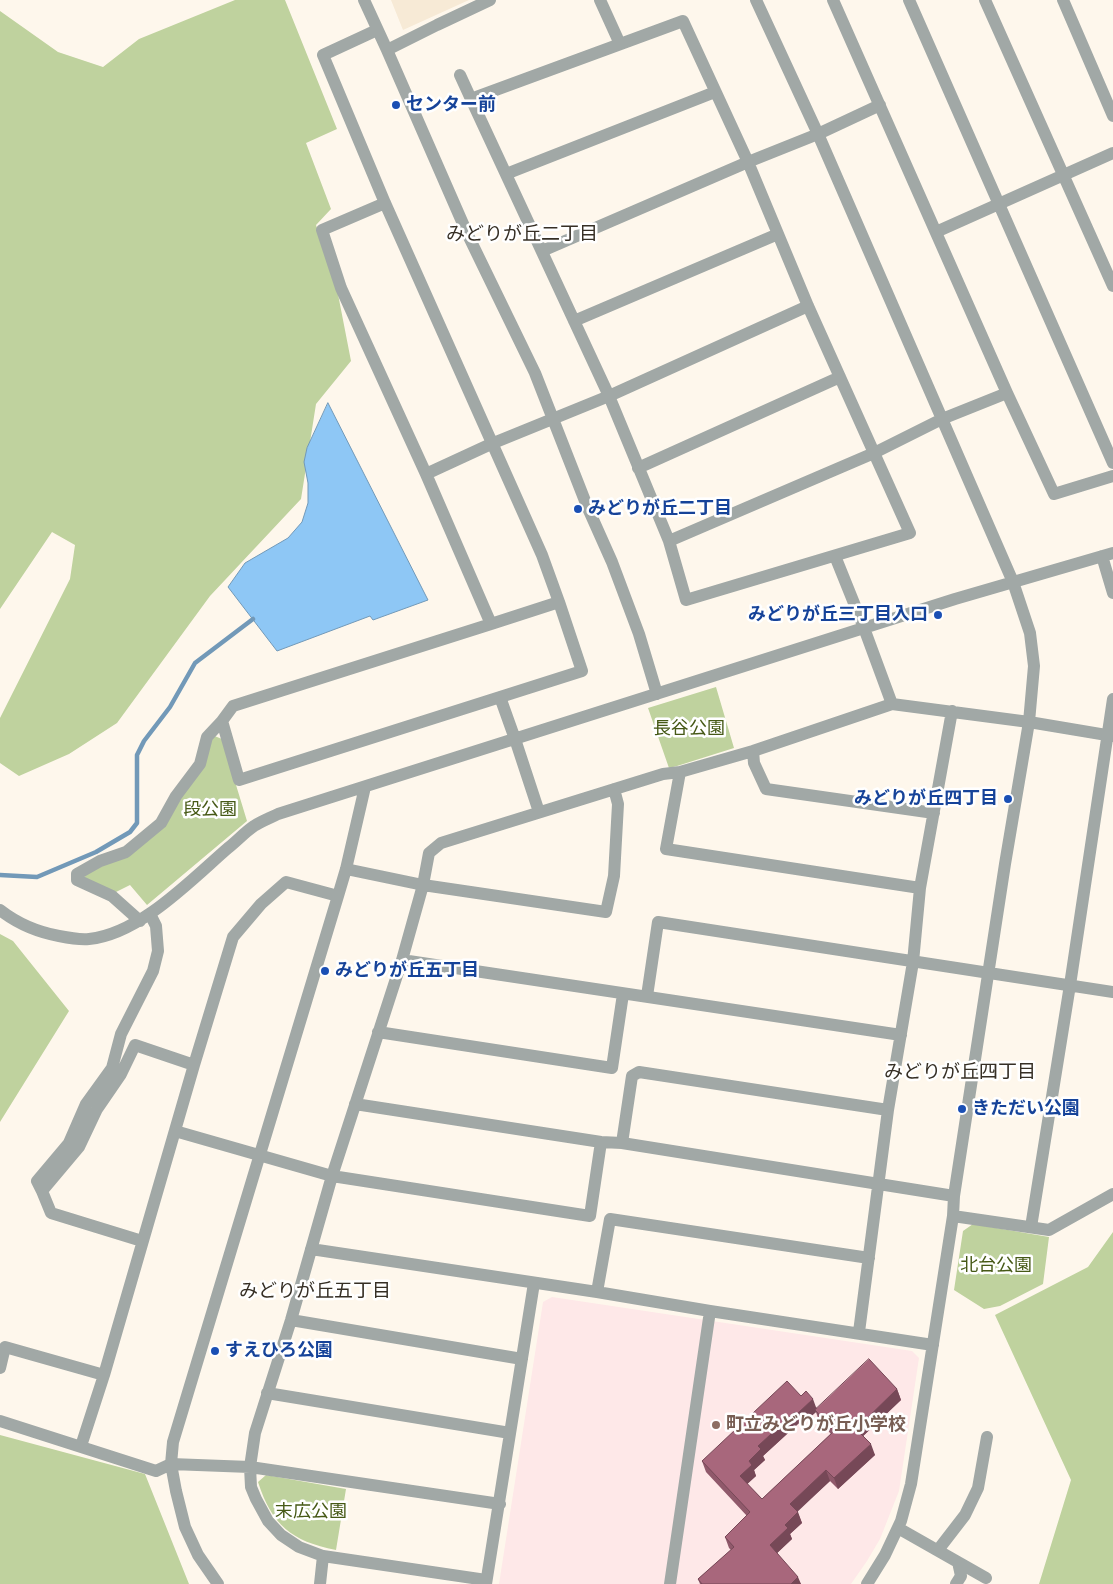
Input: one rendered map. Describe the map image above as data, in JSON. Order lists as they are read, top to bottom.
{
  "districts": ["みどりが丘二丁目", "みどりが丘四丁目", "みどりが丘五丁目"],
  "parks": [
    "長谷公園",
    "段公園",
    "北台公園",
    "末広公園"
  ],
  "places": [
    "センター前",
    "みどりが丘二丁目",
    "みどりが丘三丁目入口",
    "みどりが丘四丁目",
    "みどりが丘五丁目",
    "きただい公園",
    "すえひろ公園",
    "町立みどりが丘小学校"
  ]
}
